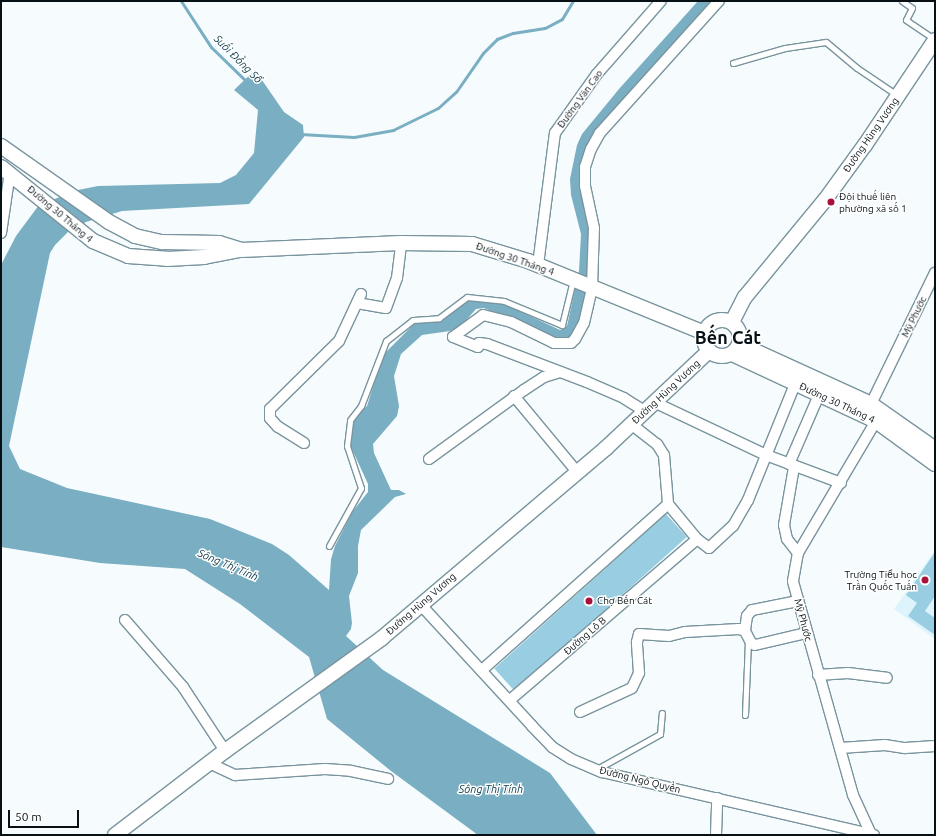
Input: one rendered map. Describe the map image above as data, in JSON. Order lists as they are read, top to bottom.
{
  "streets": {
    "main road": ["Đường Hùng Vương", "Đường 30 Tháng 4"],
    "street": [
      "Đường Văn Cao",
      "Mỹ Phước",
      "Đường Lô B",
      "Đường Ngô Quyền"
    ]
  },
  "crossings": [
    ["Đường Văn Cao", "Đường 30 Tháng 4"],
    ["Đường Hùng Vương", "Đường 30 Tháng 4"],
    ["Đường Hùng Vương", "Đường Ngô Quyền"],
    ["Đường 30 Tháng 4", "Mỹ Phước"],
    ["Mỹ Phước", "Đường Ngô Quyền"],
    ["Đường Lô B", "Đường Ngô Quyền"]
  ],
  "districts": ["Bến Cát"],
  "water": ["Suối Đồng Sổ", "Sông Thị Tính"],
  "places": ["Đội thuế liên phường xã số 1", "Trường Tiểu học Trần Quốc Tuấn", "Chợ Bến Cát"],
  "scale_bar": "50 m"
}
